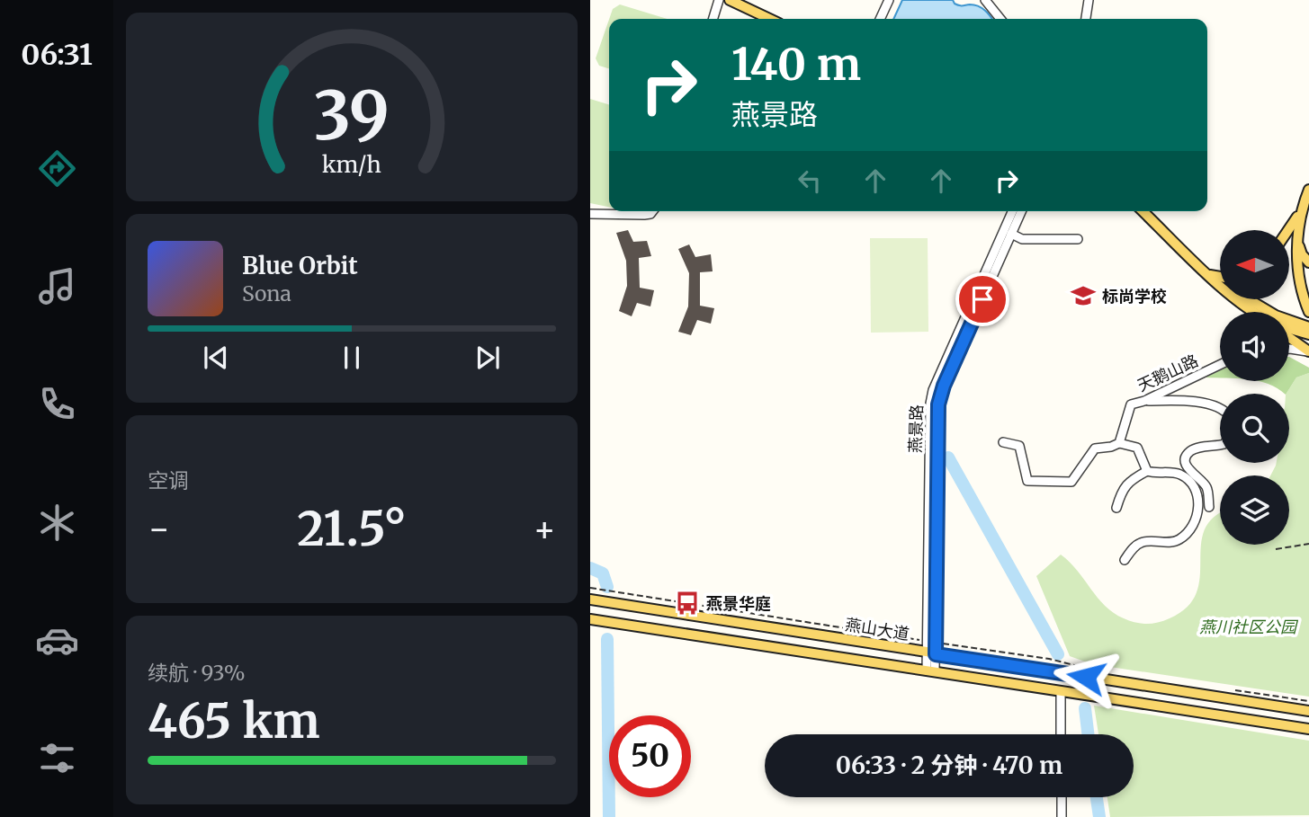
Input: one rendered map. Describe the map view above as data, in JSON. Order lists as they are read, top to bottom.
{
  "streets": {
    "main road": ["燕山大道"],
    "street": ["天鹅山路", "燕景路"]
  },
  "crossings": [
    ["燕景路", "燕山大道"]
  ],
  "parks": ["燕川社区公园"],
  "places": {
    "school or university": ["标尚学校"],
    "bus stop": ["燕景华庭"]
  },
  "north": "left",
  "page": {
    "tabs": "06:31",
    "turn": ["140 m", "燕景路"],
    "song": ["Blue Orbit", "Sona"],
    "tile": [
      "空调",
      ["续航 · 93%", "465 km"]
    ],
    "heat": ["−", "21.5°", "+"],
    "limit": "50",
    "trip": "06:33 · 2 分钟 · 470 m",
    "gauge": ["39", "km/h"]
  }
}
